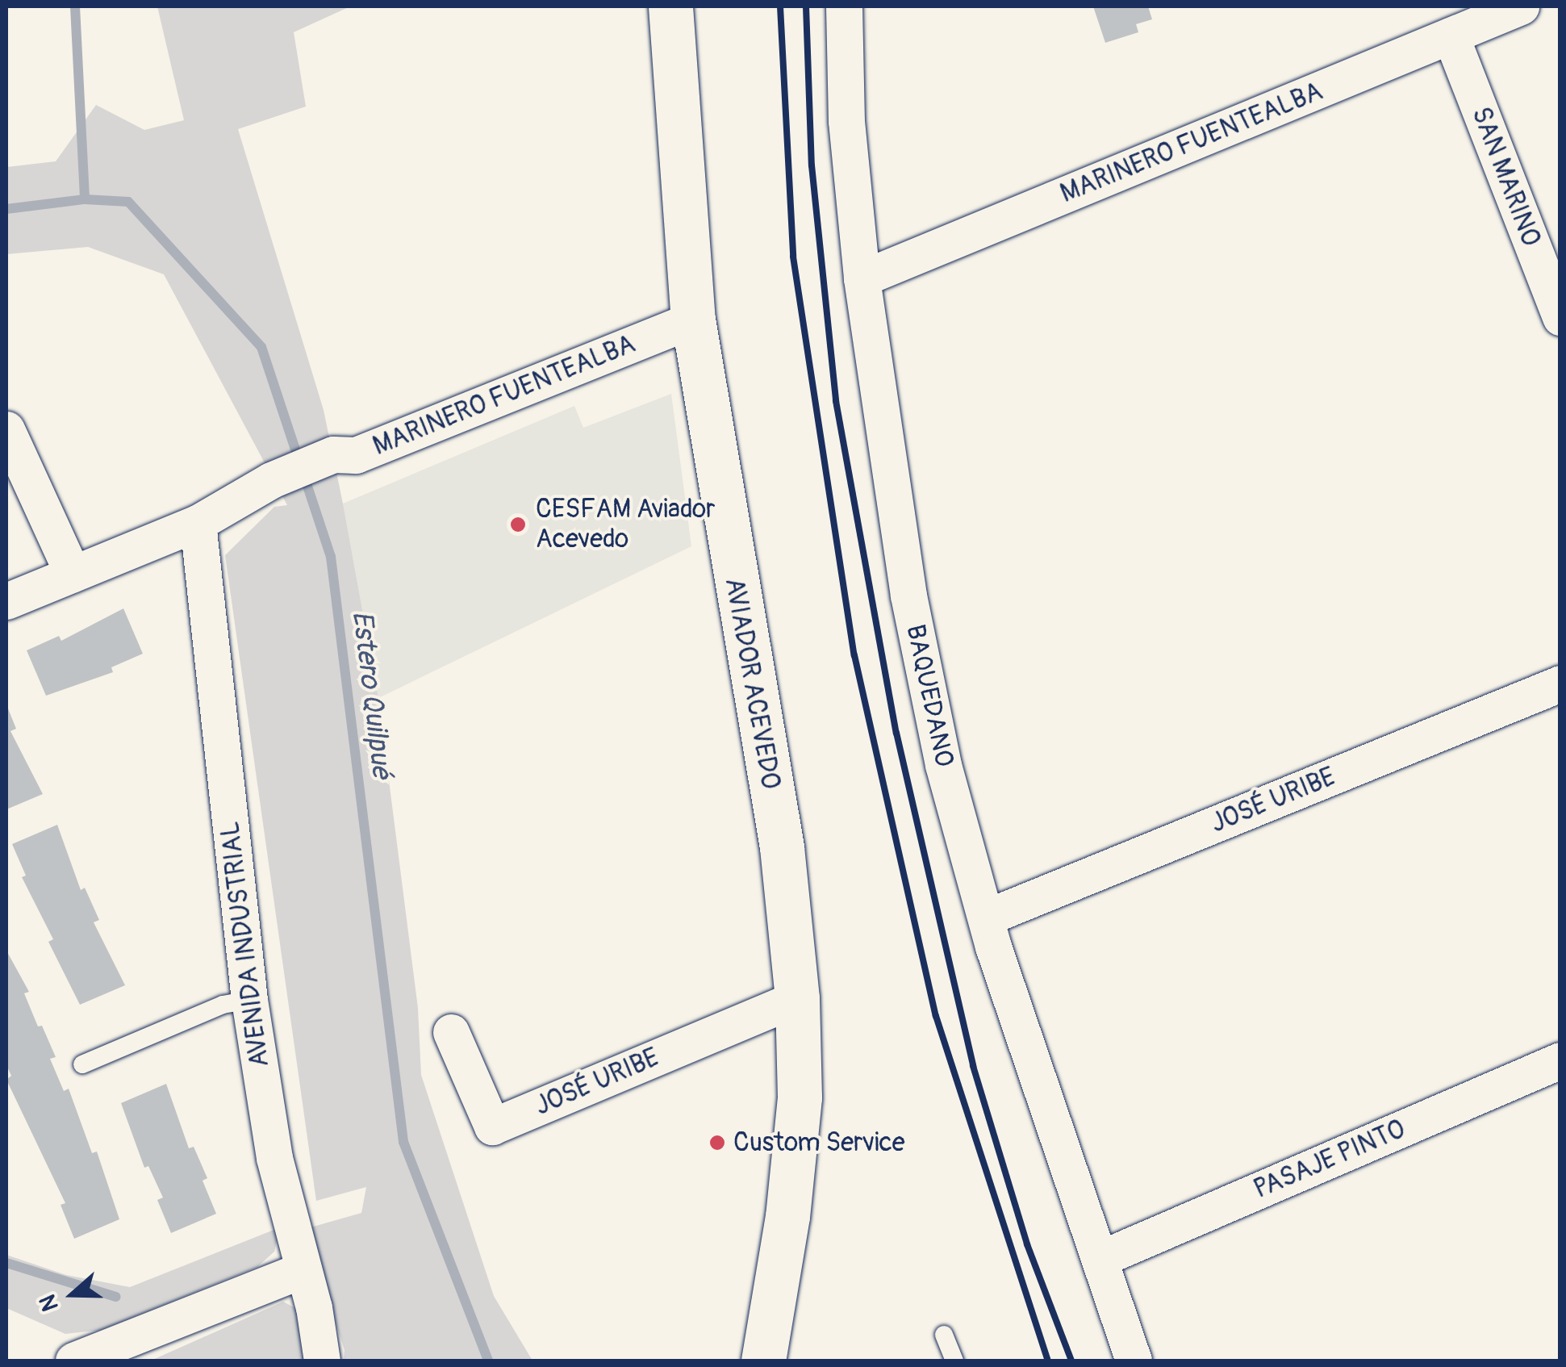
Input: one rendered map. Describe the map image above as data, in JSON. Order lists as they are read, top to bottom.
{
  "streets": {
    "main road": ["AVIADOR ACEVEDO"],
    "street": [
      "MARINERO FUENTEALBA",
      "SAN MARINO",
      "BAQUEDANO",
      "JOSÉ URIBE",
      "AVENIDA INDUSTRIAL",
      "PASAJE PINTO"
    ]
  },
  "crossings": [
    ["MARINERO FUENTEALBA", "SAN MARINO"],
    ["MARINERO FUENTEALBA", "AVIADOR ACEVEDO"],
    ["MARINERO FUENTEALBA", "BAQUEDANO"],
    ["MARINERO FUENTEALBA", "AVENIDA INDUSTRIAL"],
    ["AVIADOR ACEVEDO", "JOSÉ URIBE"],
    ["BAQUEDANO", "JOSÉ URIBE"],
    ["BAQUEDANO", "PASAJE PINTO"]
  ],
  "water": ["Estero Quilpué"],
  "places": ["CESFAM Aviador Acevedo", "Custom Service"],
  "north": "left"
}
